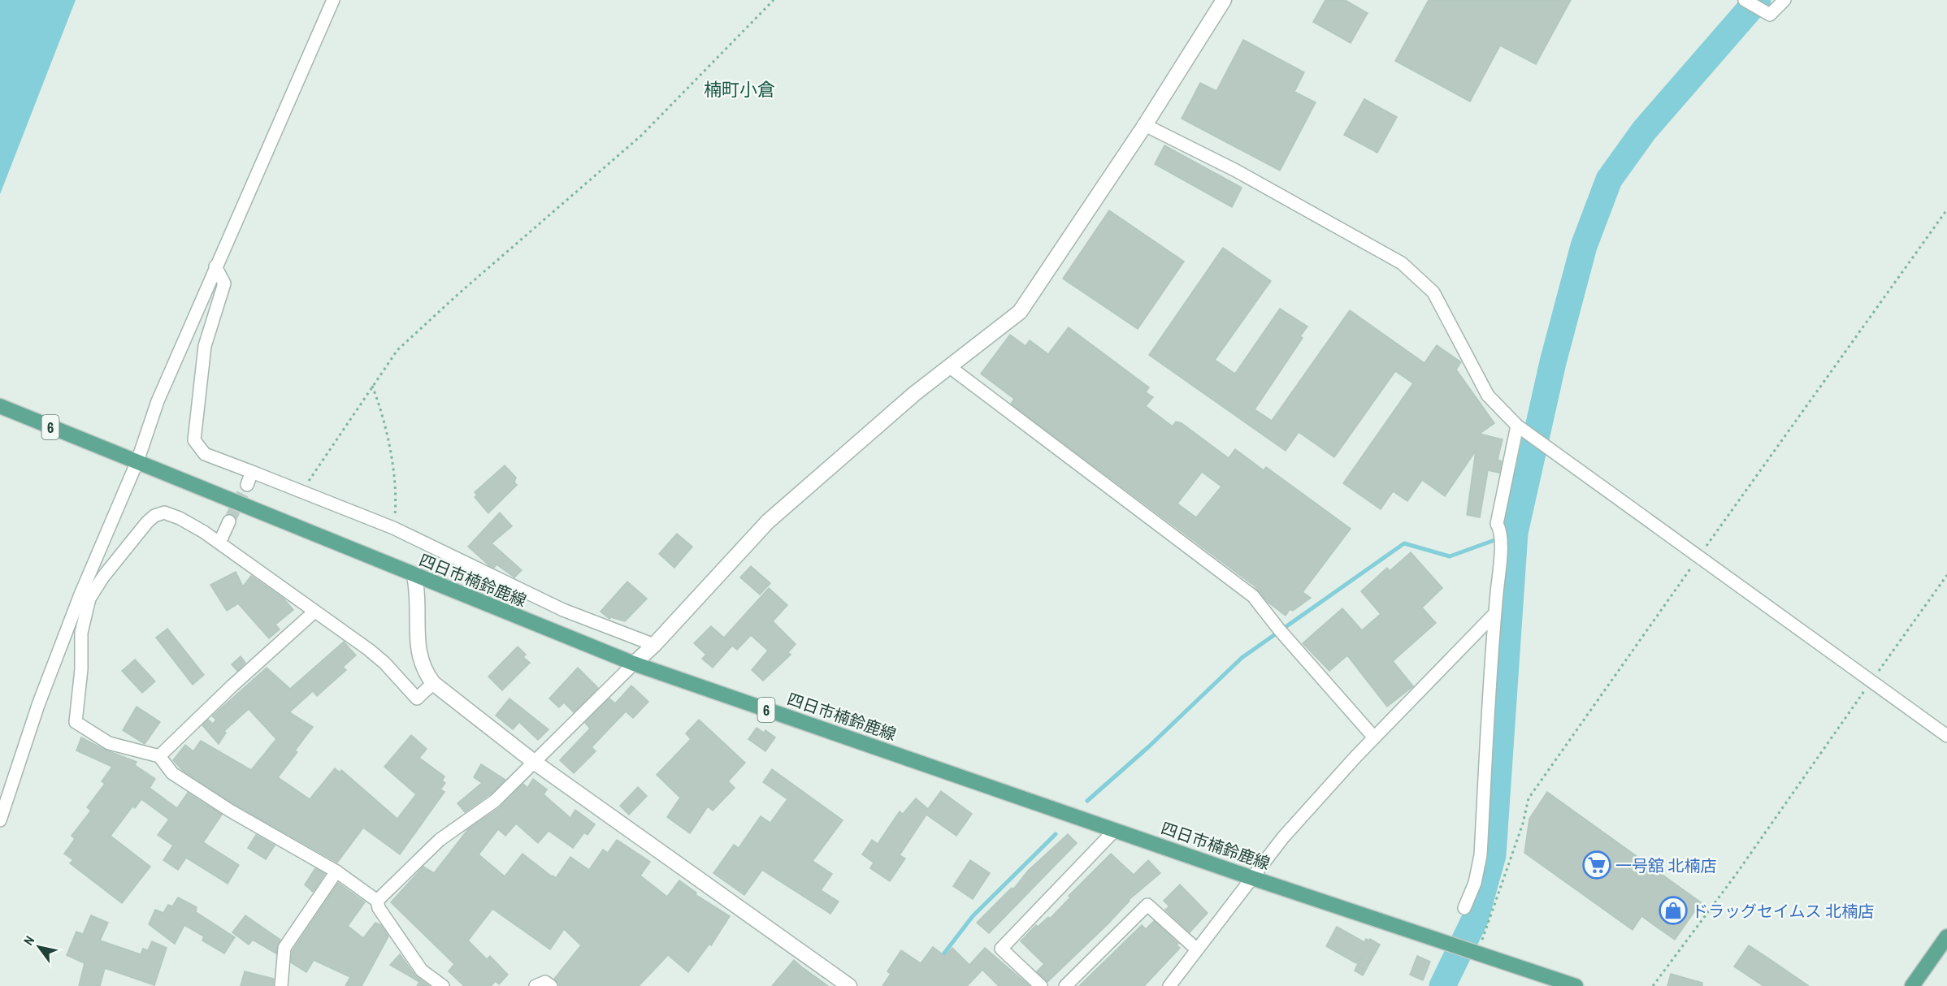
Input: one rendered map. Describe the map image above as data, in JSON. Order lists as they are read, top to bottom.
{
  "streets": {
    "main road": ["6", "四日市楠鈴鹿線"]
  },
  "districts": ["楠町小倉"],
  "places": {
    "supermarket": ["一号舘 北楠店"],
    "shop": ["ドラッグセイムス 北楠店"]
  },
  "north": "top left"
}
